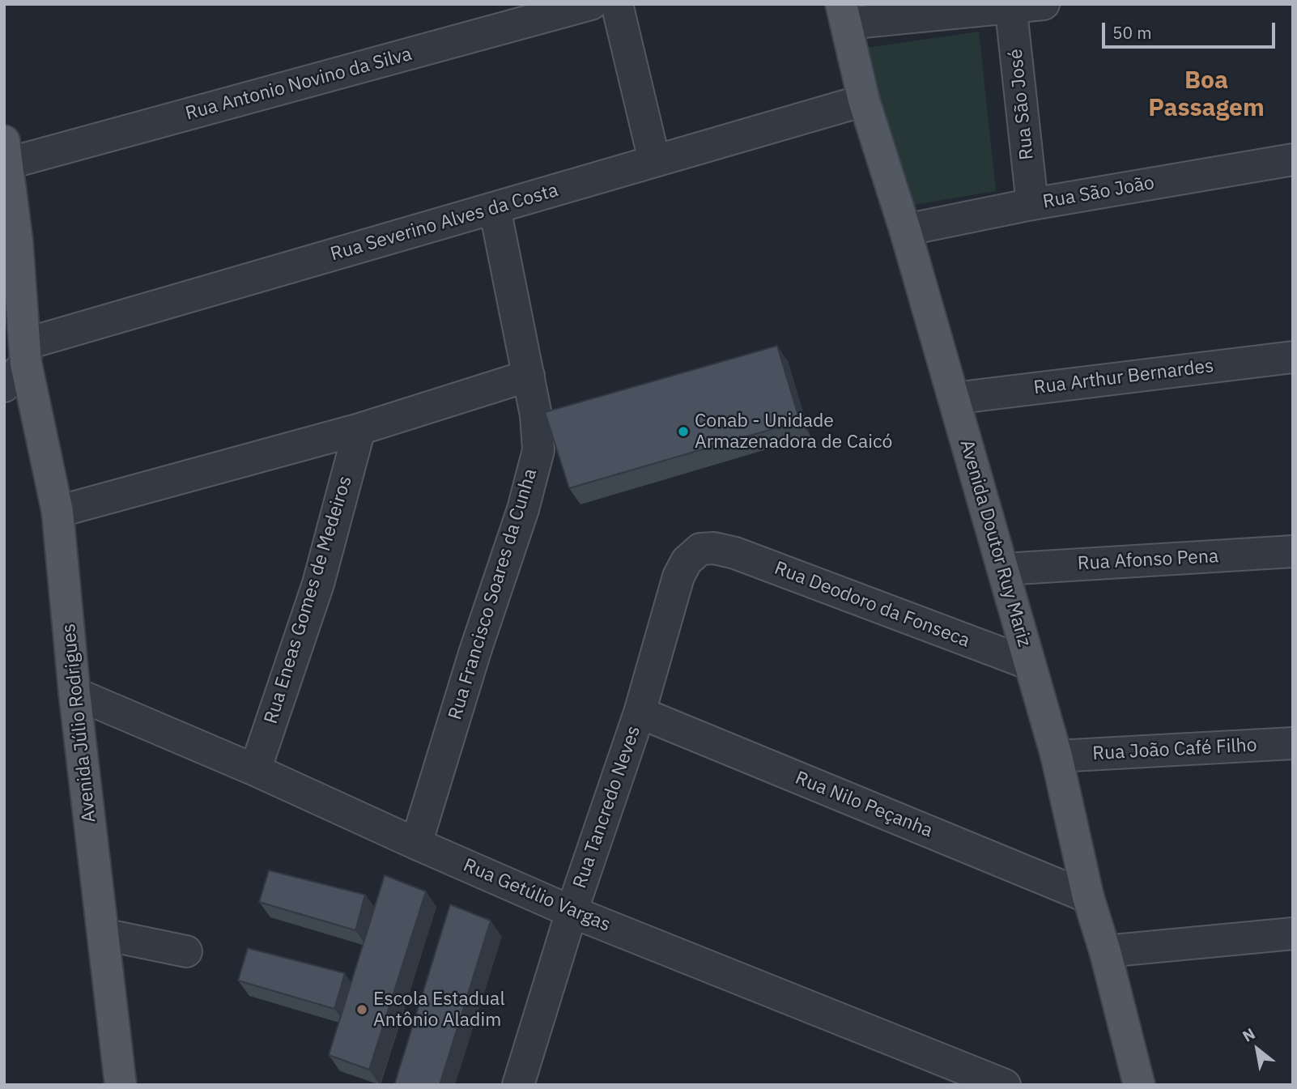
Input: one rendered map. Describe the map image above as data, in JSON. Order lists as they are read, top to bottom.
{
  "streets": {
    "main road": ["Avenida Doutor Ruy Mariz", "Avenida Júlio Rodrigues"],
    "street": [
      "Rua Antonio Novino da Silva",
      "Rua São José",
      "Rua São João",
      "Rua Severino Alves da Costa",
      "Rua Arthur Bernardes",
      "Rua Afonso Pena",
      "Rua Francisco Soares da Cunha",
      "Rua Eneas Gomes de Medeiros",
      "Rua Deodoro da Fonseca",
      "Rua João Café Filho",
      "Rua Nilo Peçanha",
      "Rua Tancredo Neves",
      "Rua Getúlio Vargas"
    ]
  },
  "crossings": [
    ["Rua Antonio Novino da Silva", "Avenida Júlio Rodrigues"],
    ["Rua São José", "Rua São João"],
    ["Rua São João", "Avenida Doutor Ruy Mariz"],
    ["Rua Severino Alves da Costa", "Avenida Doutor Ruy Mariz"],
    ["Rua Severino Alves da Costa", "Rua Francisco Soares da Cunha"],
    ["Rua Severino Alves da Costa", "Avenida Júlio Rodrigues"],
    ["Rua Arthur Bernardes", "Avenida Doutor Ruy Mariz"],
    ["Avenida Doutor Ruy Mariz", "Rua Afonso Pena"],
    ["Avenida Doutor Ruy Mariz", "Rua Deodoro da Fonseca"],
    ["Avenida Doutor Ruy Mariz", "Rua João Café Filho"],
    ["Avenida Doutor Ruy Mariz", "Rua Nilo Peçanha"],
    ["Rua Francisco Soares da Cunha", "Rua Getúlio Vargas"],
    ["Rua Eneas Gomes de Medeiros", "Rua Getúlio Vargas"],
    ["Rua Deodoro da Fonseca", "Rua Tancredo Neves"],
    ["Avenida Júlio Rodrigues", "Rua Getúlio Vargas"],
    ["Rua Nilo Peçanha", "Rua Tancredo Neves"],
    ["Rua Tancredo Neves", "Rua Getúlio Vargas"]
  ],
  "districts": ["Boa Passagem"],
  "places": ["Conab - Unidade Armazenadora de Caicó", "Escola Estadual Antônio Aladim"],
  "scale_bar": "50 m",
  "north": "top left"
}
